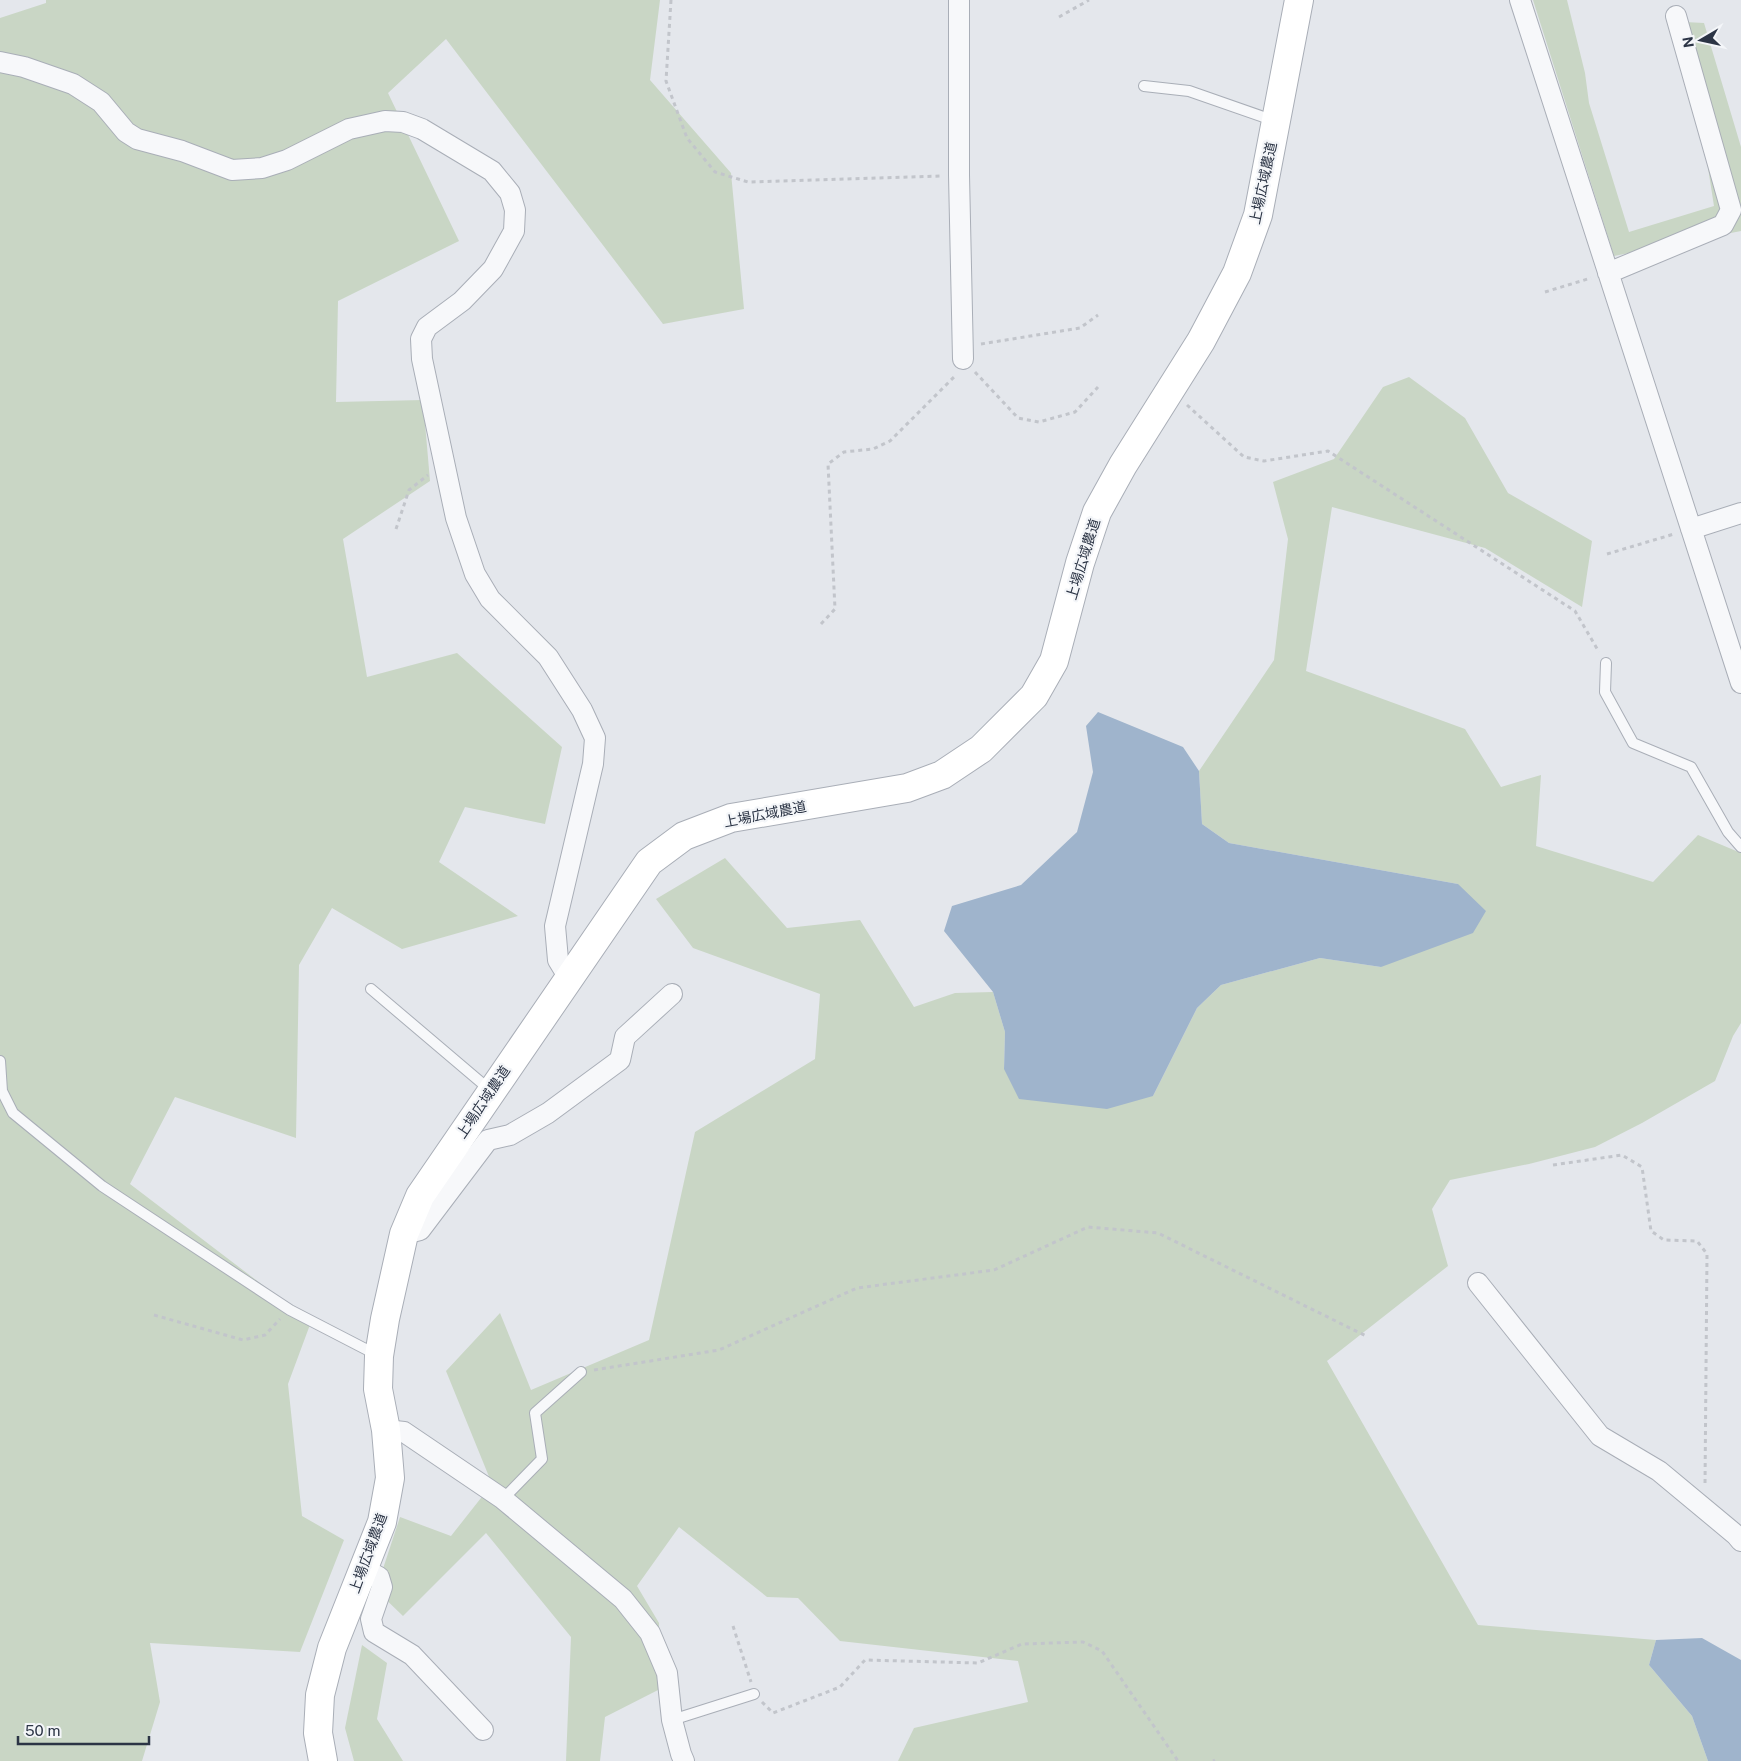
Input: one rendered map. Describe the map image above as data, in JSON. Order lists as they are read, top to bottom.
{
  "streets": {
    "street": ["上場広域農道"]
  },
  "scale_bar": "50 m",
  "north": "left"
}
